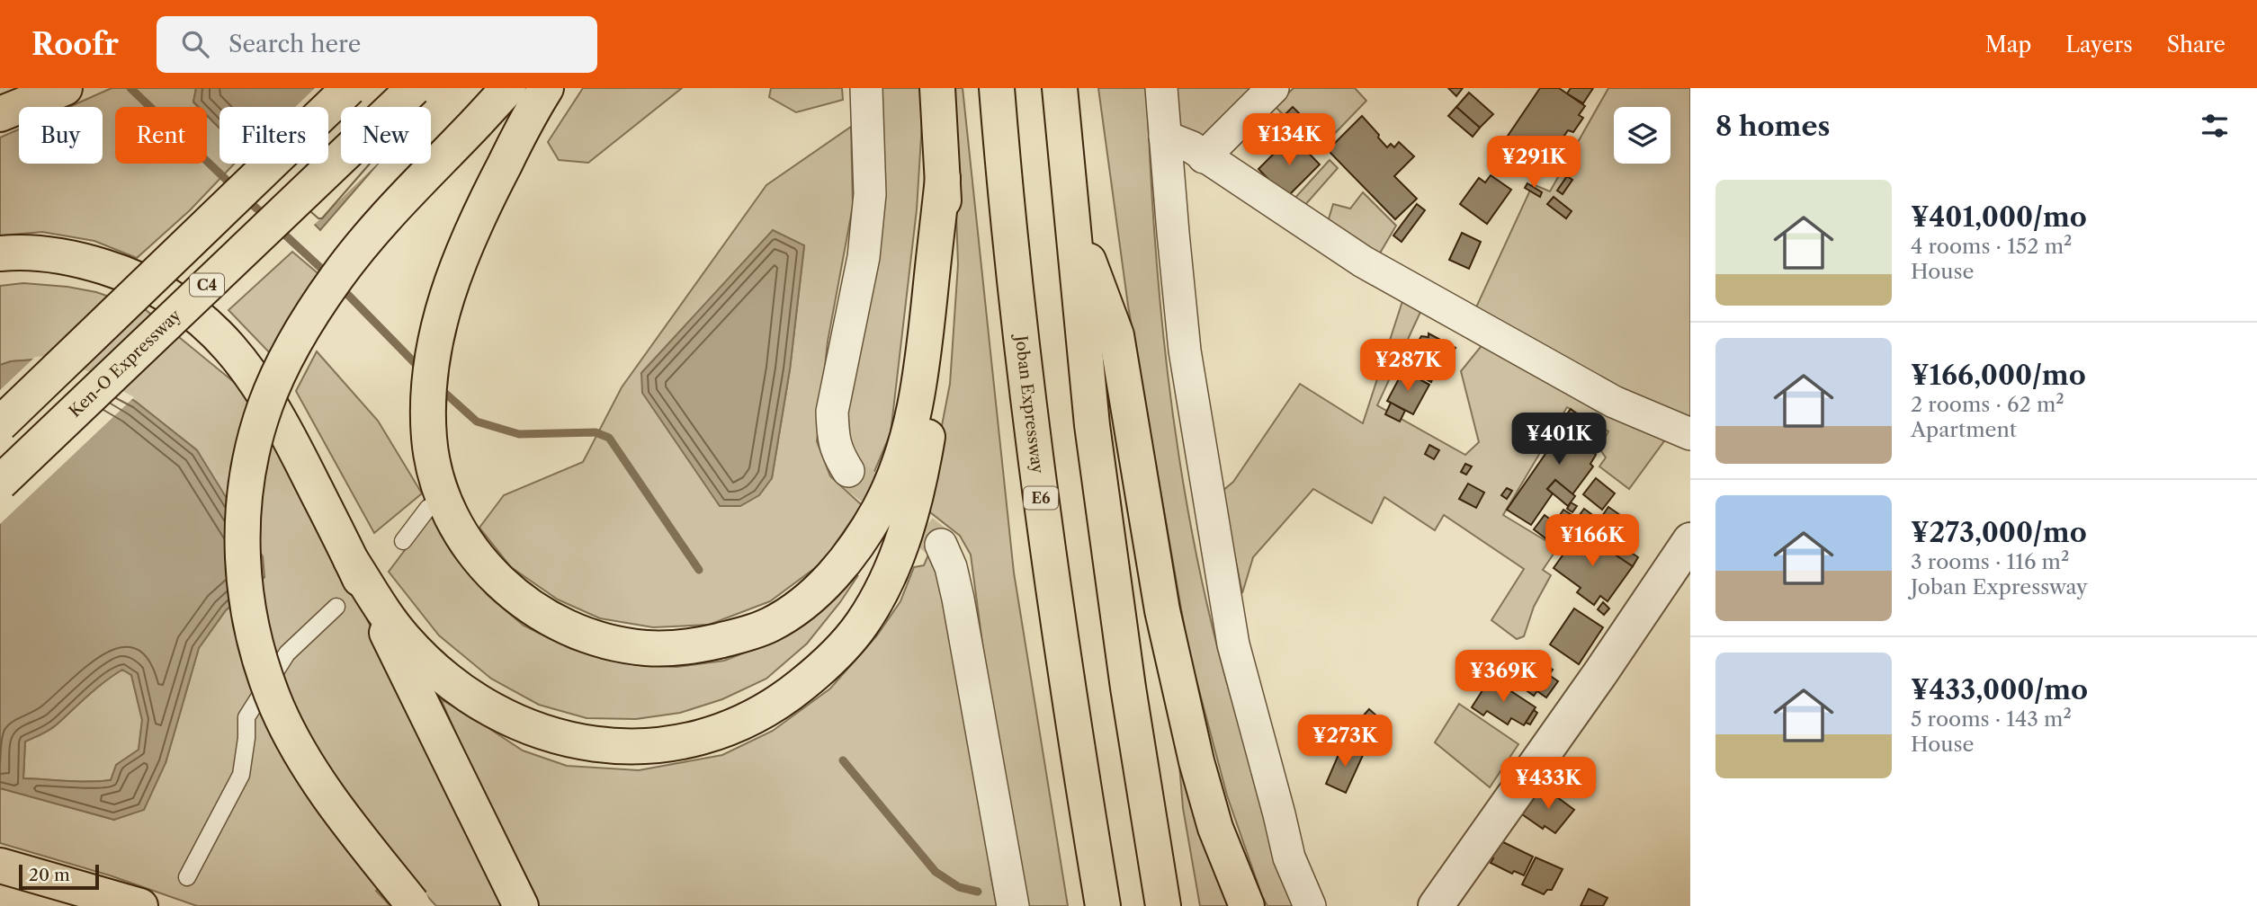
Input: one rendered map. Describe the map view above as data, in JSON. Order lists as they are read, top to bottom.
{
  "streets": {
    "highway": [
      "C4",
      "Ken-O Expressway",
      "Joban Expressway",
      "E6"
    ]
  },
  "scale_bar": "20 m",
  "page": {
    "header": "Roofr",
    "search": "Search here",
    "nav": ["Map", "Layers", "Share"],
    "heading": "8 homes",
    "chip": [
      "Buy",
      "Rent",
      "Filters",
      "New"
    ],
    "price": [
      "¥134K",
      "¥291K",
      "¥287K",
      "¥401K",
      "¥166K",
      "¥369K",
      "¥273K",
      "¥433K"
    ],
    "list": [
      {
        "name": "¥401,000/mo",
        "note": "4 rooms · 152 m² · House"
      },
      {
        "name": "¥166,000/mo",
        "note": "2 rooms · 62 m² · Apartment"
      },
      {
        "name": "¥273,000/mo",
        "note": "3 rooms · 116 m² · Joban Expressway"
      },
      {
        "name": "¥433,000/mo",
        "note": "5 rooms · 143 m² · House"
      }
    ],
    "scale": "20 m"
  }
}
